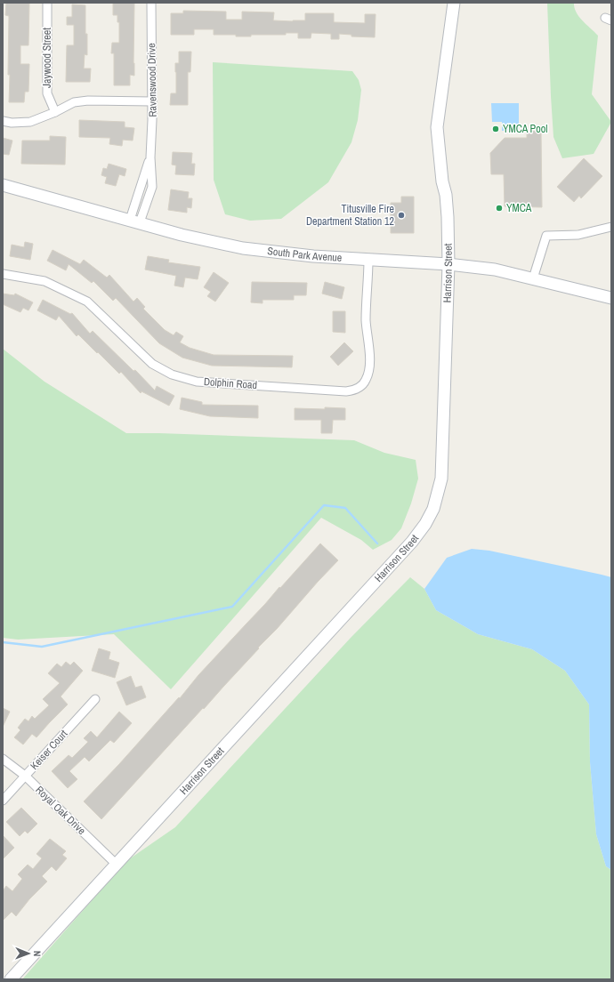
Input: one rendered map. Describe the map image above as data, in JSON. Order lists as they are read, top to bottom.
{
  "streets": {
    "street": [
      "Jaywood Street",
      "Ravenswood Drive",
      "South Park Avenue",
      "Harrison Street",
      "Dolphin Road",
      "Keiser Court",
      "Royal Oak Drive"
    ]
  },
  "crossings": [
    ["Ravenswood Drive", "South Park Avenue"],
    ["South Park Avenue", "Harrison Street"],
    ["South Park Avenue", "Dolphin Road"],
    ["Harrison Street", "Royal Oak Drive"],
    ["Keiser Court", "Royal Oak Drive"]
  ],
  "places": ["YMCA Pool", "YMCA", "Titusville Fire Department Station 12"],
  "north": "right"
}
